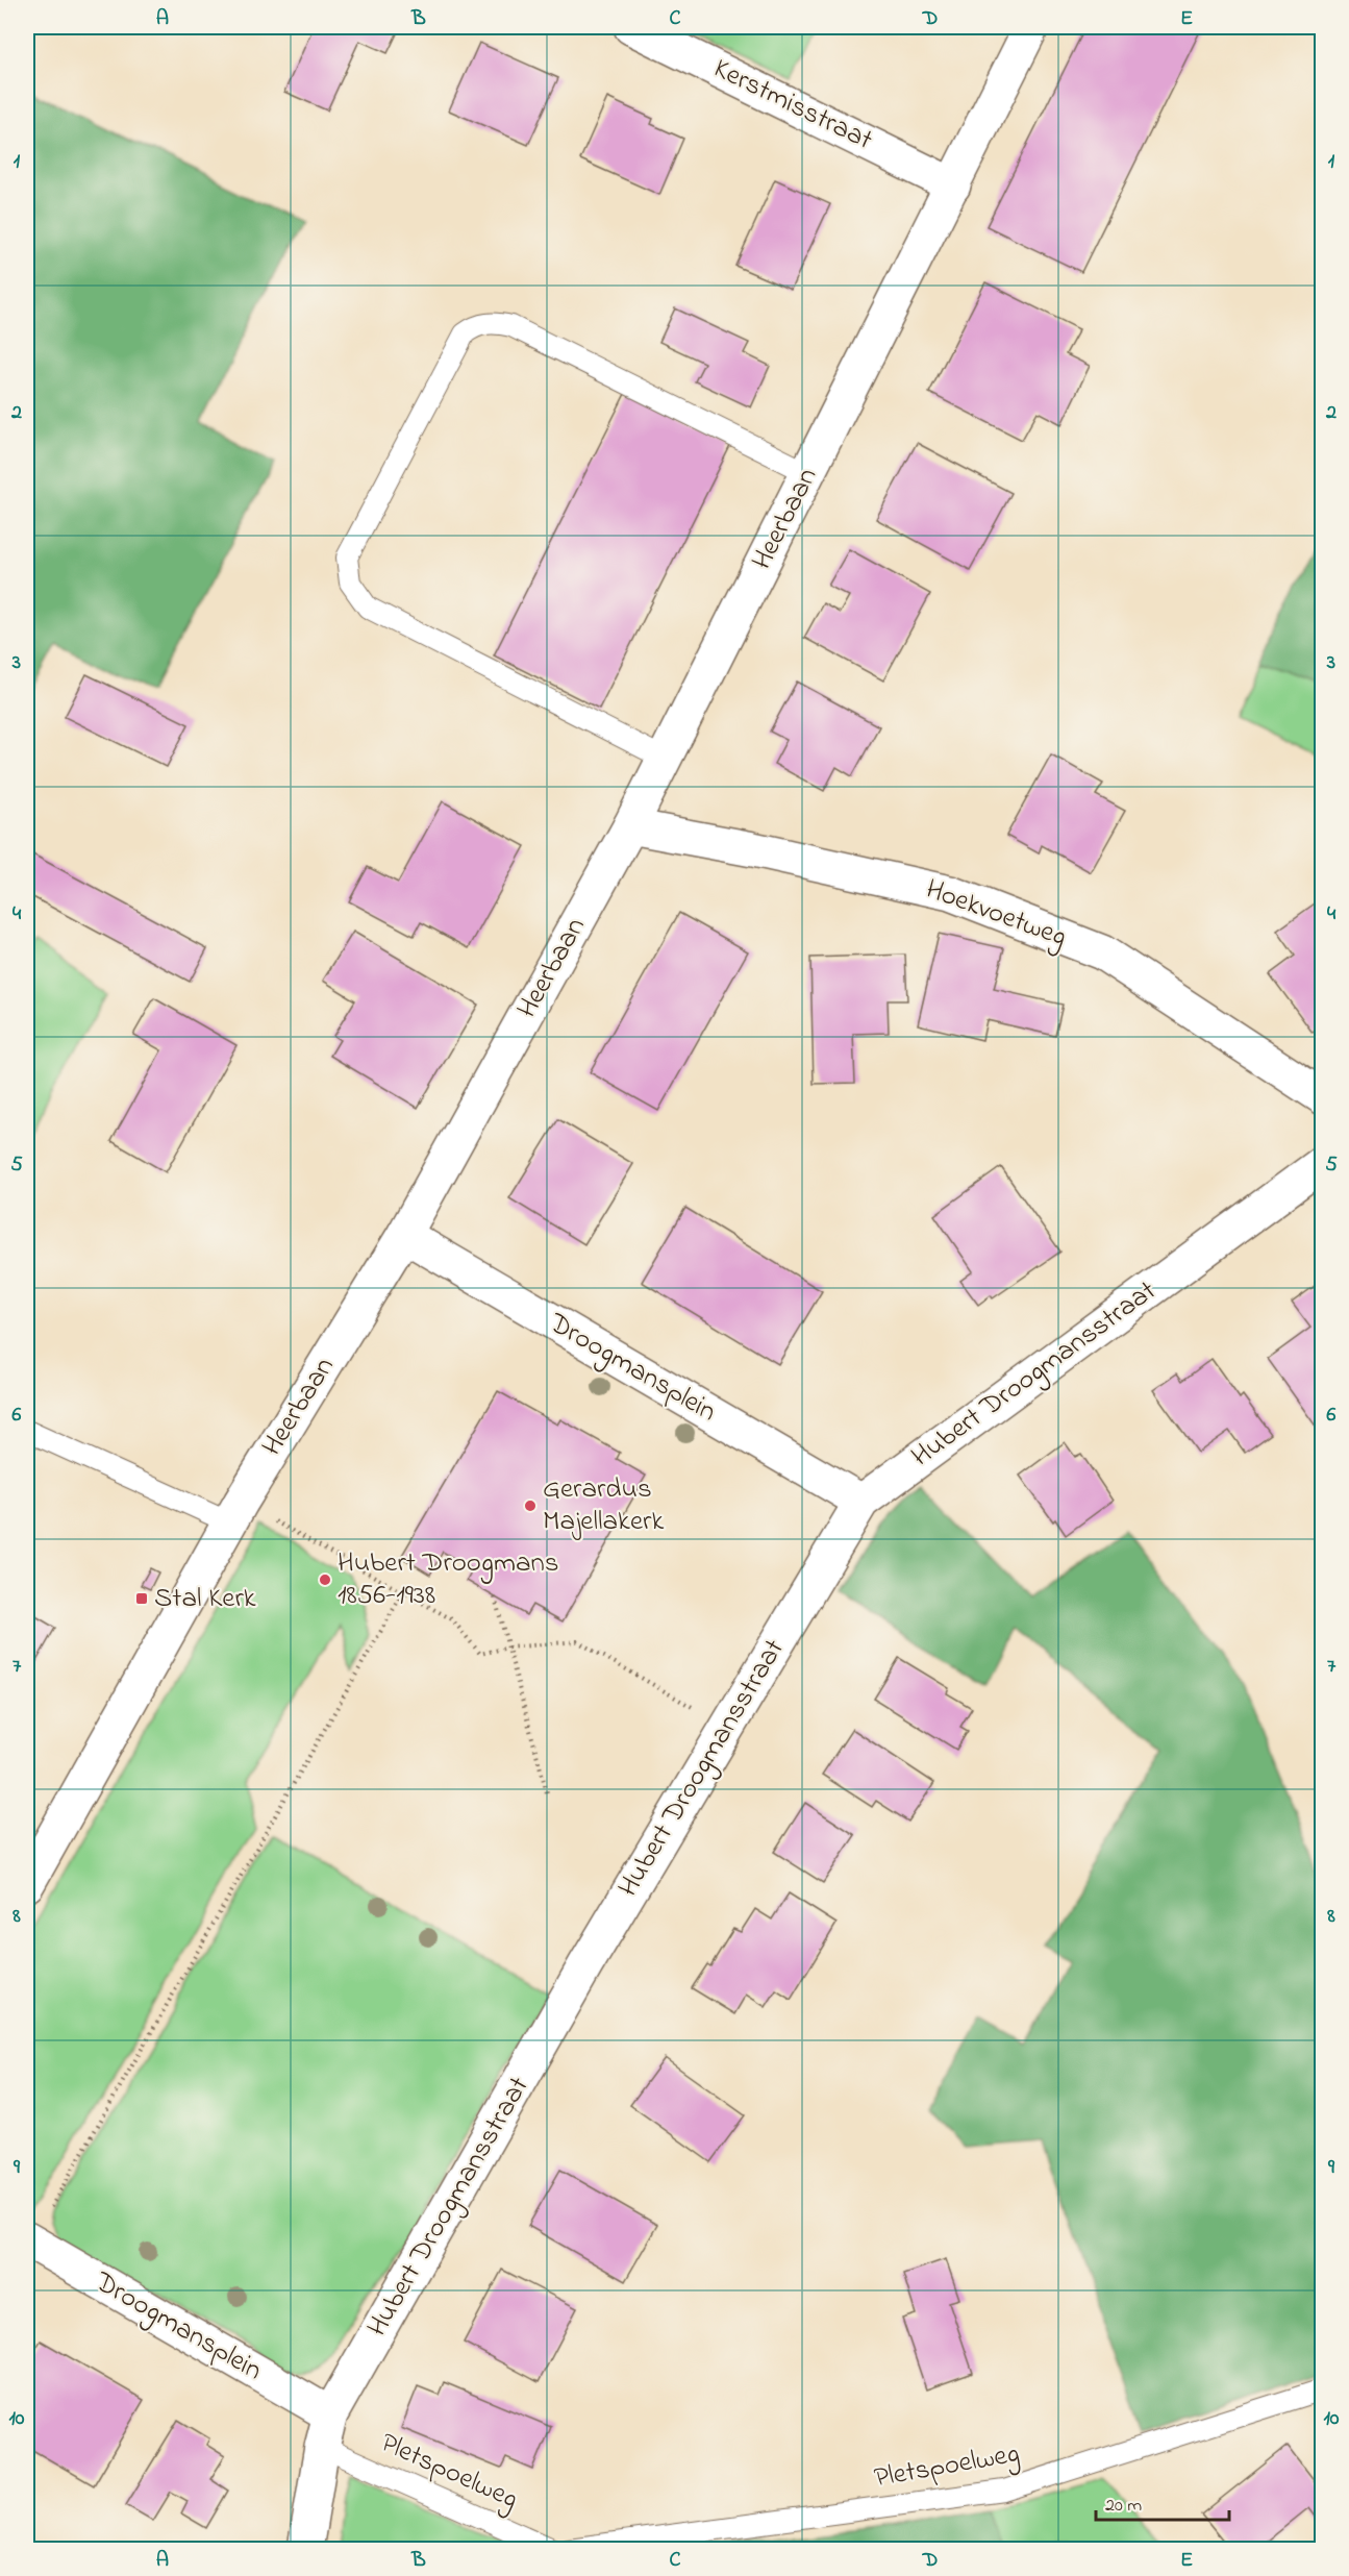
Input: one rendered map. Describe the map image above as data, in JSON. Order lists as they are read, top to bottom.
{
  "streets": {
    "street": [
      "Kerstmisstraat",
      "Heerbaan",
      "Hoekvoetweg",
      "Droogmansplein",
      "Hubert Droogmansstraat"
    ],
    "lane": ["Pletspoelweg"]
  },
  "crossings": [
    ["Kerstmisstraat", "Heerbaan"],
    ["Heerbaan", "Hoekvoetweg"],
    ["Heerbaan", "Droogmansplein"],
    ["Droogmansplein", "Hubert Droogmansstraat"],
    ["Hubert Droogmansstraat", "Pletspoelweg"]
  ],
  "places": {
    "other": ["Gerardus Majellakerk", "Hubert Droogmans 1856-1938"],
    "transit": ["Stal Kerk"]
  },
  "scale_bar": "20 m",
  "grid": {
    "columns": [
      "A",
      "B",
      "C",
      "D",
      "E"
    ],
    "rows": [
      "1",
      "2",
      "3",
      "4",
      "5",
      "6",
      "7",
      "8",
      "9",
      "10"
    ]
  }
}
